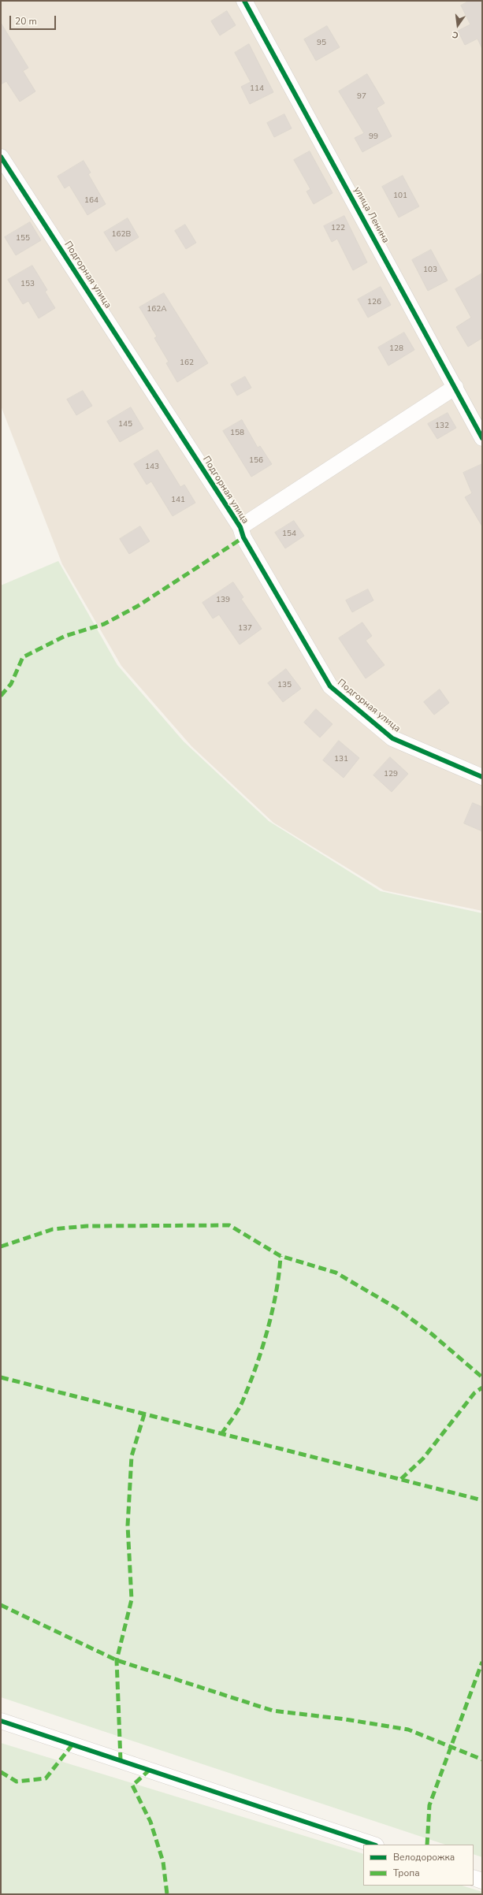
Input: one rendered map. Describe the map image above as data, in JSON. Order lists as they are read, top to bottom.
{
  "streets": {
    "street": ["улица Ленина", "Подгорная улица"]
  },
  "house_numbers": [
    "95",
    "114",
    "97",
    "99",
    "101",
    "164",
    "122",
    "162В",
    "155",
    "103",
    "153",
    "126",
    "162А",
    "128",
    "162",
    "145",
    "132",
    "158",
    "156",
    "143",
    "141",
    "154",
    "139",
    "137",
    "135",
    "131",
    "129"
  ],
  "legend": ["Велодорожка", "Тропа"],
  "scale_bar": "20 m",
  "north": "bottom"
}
